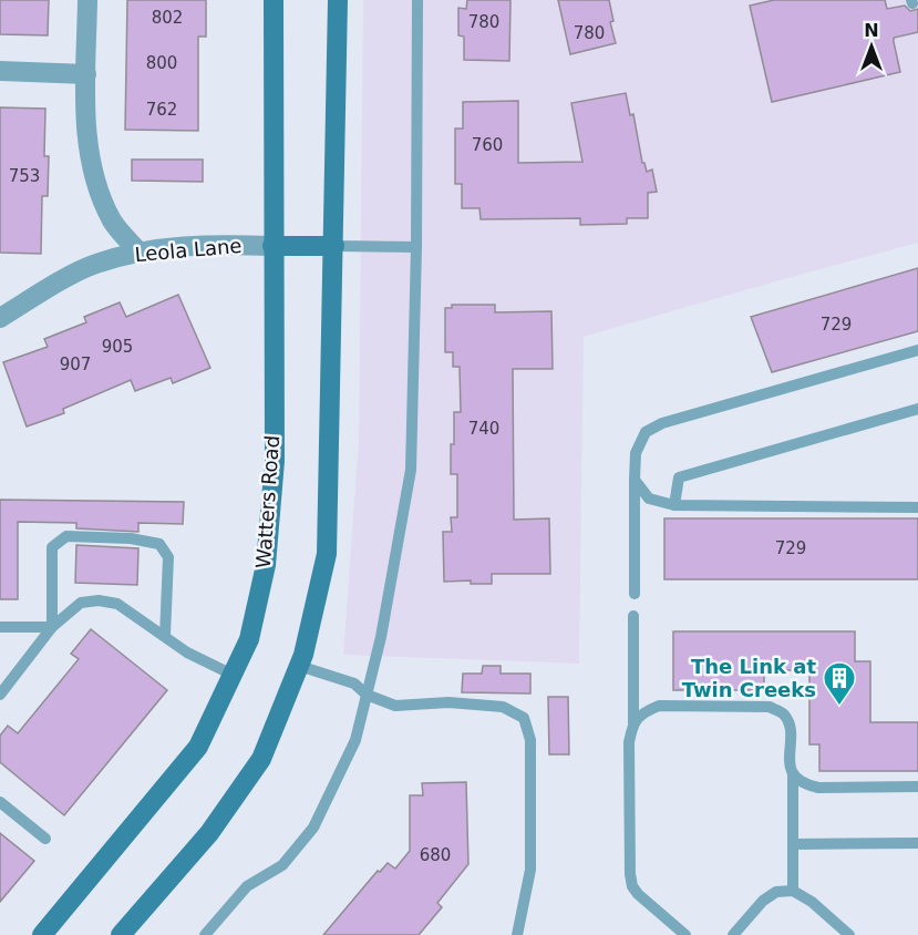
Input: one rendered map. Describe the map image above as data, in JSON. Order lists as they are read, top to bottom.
{
  "streets": {
    "main road": ["Watters Road"],
    "street": ["Leola Lane"]
  },
  "crossings": [
    ["Leola Lane", "Watters Road"]
  ],
  "places": {
    "building": ["The Link at Twin Creeks"]
  },
  "house_numbers": [
    "802",
    "780",
    "780",
    "800",
    "762",
    "760",
    "753",
    "729",
    "905",
    "907",
    "740",
    "729",
    "680"
  ],
  "north": "top"
}
